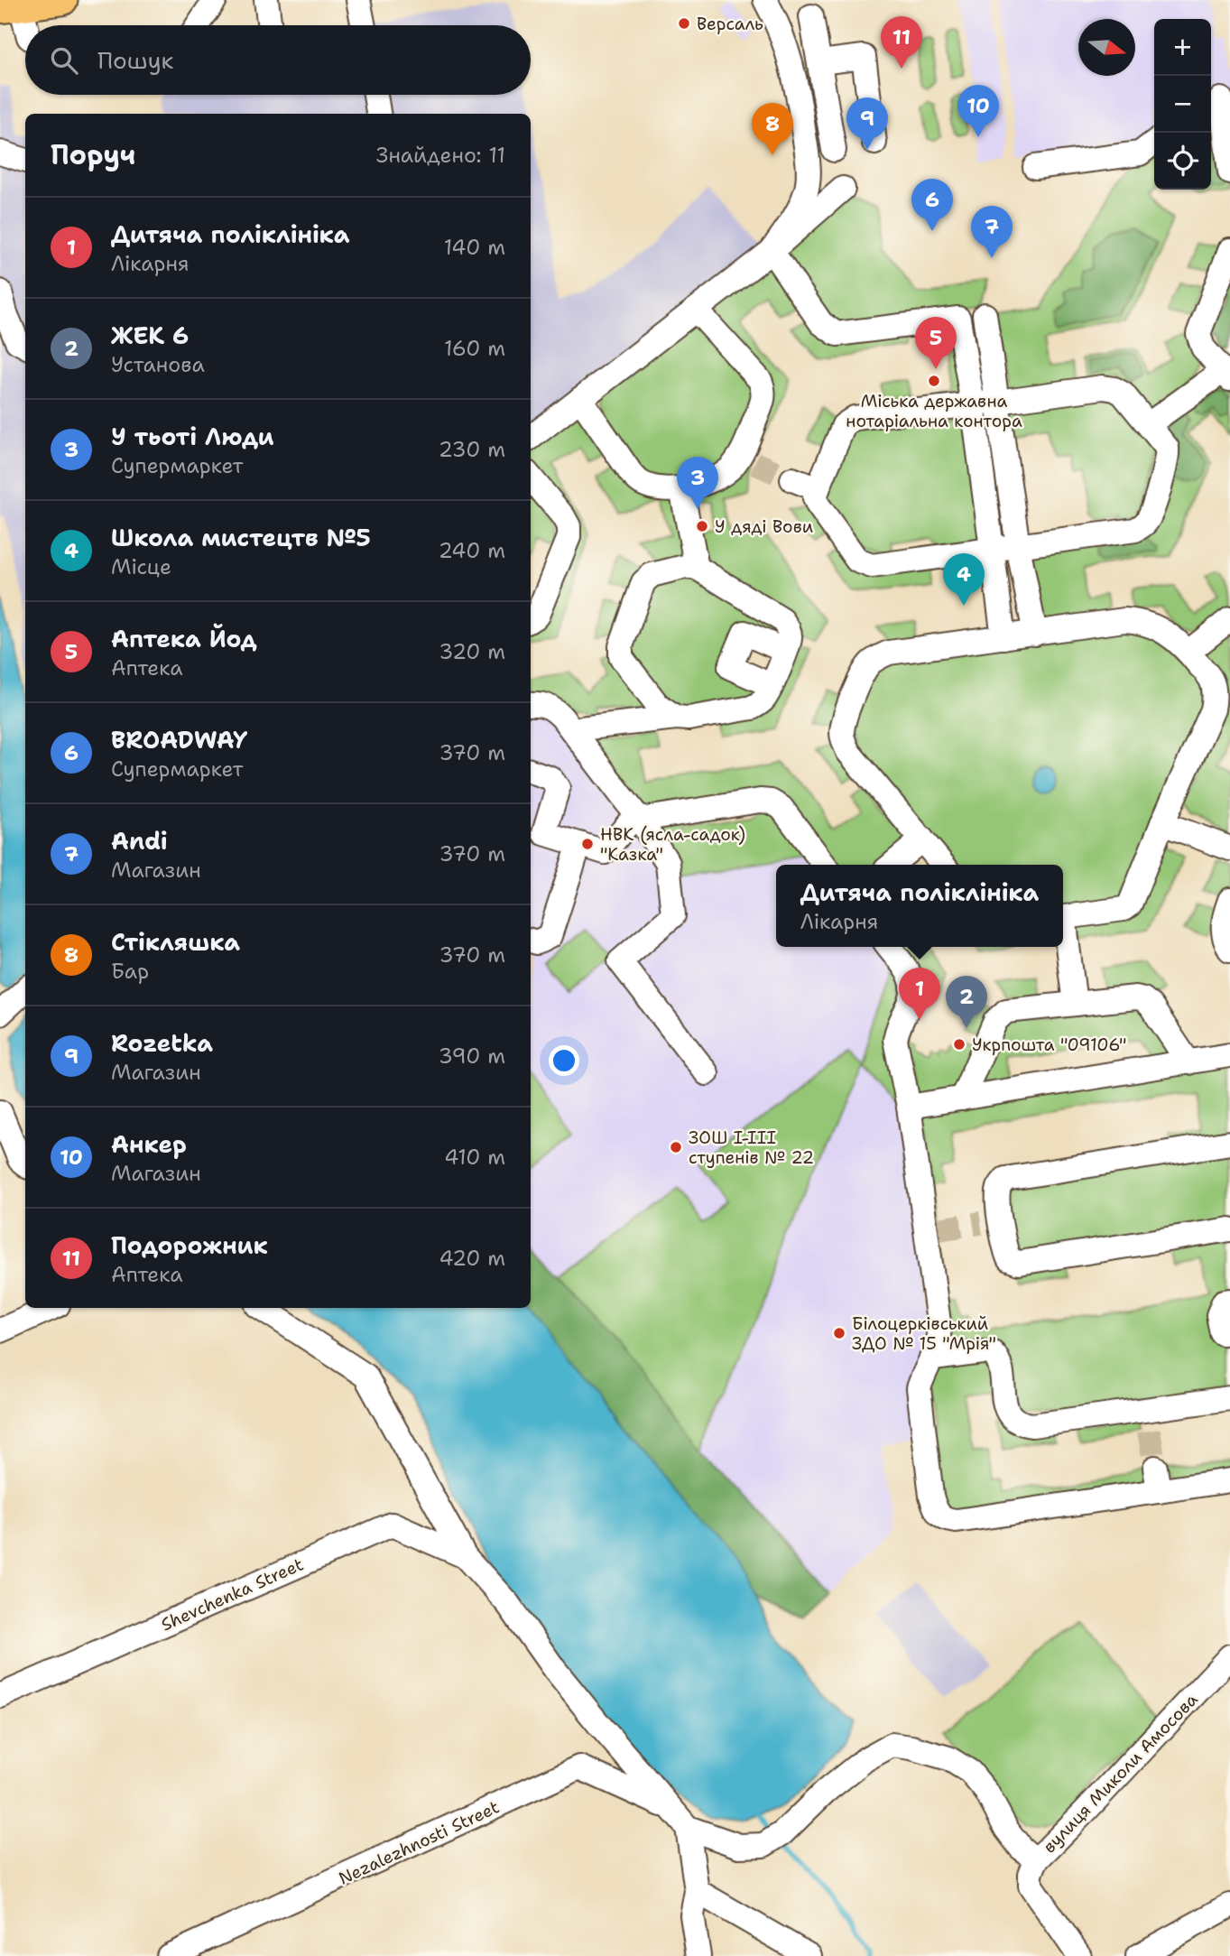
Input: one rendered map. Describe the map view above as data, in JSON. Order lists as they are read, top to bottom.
{
  "streets": {
    "street": ["Shevchenka Street", "вулиця Миколи Амосова", "Nezalezhnosti Street"]
  },
  "places": [
    "Версаль",
    "Міська державна нотаріальна контора",
    "У дяді Вови",
    "НВК (ясла-садок) \"Казка\"",
    "Укрпошта \"09106\"",
    "ЗОШ І-ІІІ ступенів № 22",
    "Білоцерківський ЗДО № 15 \"Мрія\""
  ],
  "north": "right",
  "page": {
    "pins": [
      "11",
      "10",
      "9",
      "8",
      "6",
      "7",
      "5",
      "3",
      "4",
      "1",
      "2"
    ],
    "map_buttons": ["+", "−"],
    "search": "Пошук",
    "heading": ["Поруч", "Знайдено: 11"],
    "list": [
      {
        "mark": "1",
        "name": "Дитяча поліклініка",
        "note": "Лікарня",
        "value": "140 m"
      },
      {
        "mark": "2",
        "name": "ЖЕК 6",
        "note": "Установа",
        "value": "160 m"
      },
      {
        "mark": "3",
        "name": "У тьоті Люди",
        "note": "Супермаркет",
        "value": "230 m"
      },
      {
        "mark": "4",
        "name": "Школа мистецтв №5",
        "note": "Місце",
        "value": "240 m"
      },
      {
        "mark": "5",
        "name": "Аптека Йод",
        "note": "Аптека",
        "value": "320 m"
      },
      {
        "mark": "6",
        "name": "BROADWAY",
        "note": "Супермаркет",
        "value": "370 m"
      },
      {
        "mark": "7",
        "name": "Andi",
        "note": "Магазин",
        "value": "370 m"
      },
      {
        "mark": "8",
        "name": "Стікляшка",
        "note": "Бар",
        "value": "370 m"
      },
      {
        "mark": "9",
        "name": "Rozetka",
        "note": "Магазин",
        "value": "390 m"
      },
      {
        "mark": "10",
        "name": "Анкер",
        "note": "Магазин",
        "value": "410 m"
      },
      {
        "mark": "11",
        "name": "Подорожник",
        "note": "Аптека",
        "value": "420 m"
      }
    ],
    "popup": ["Дитяча поліклініка", "Лікарня"]
  }
}
